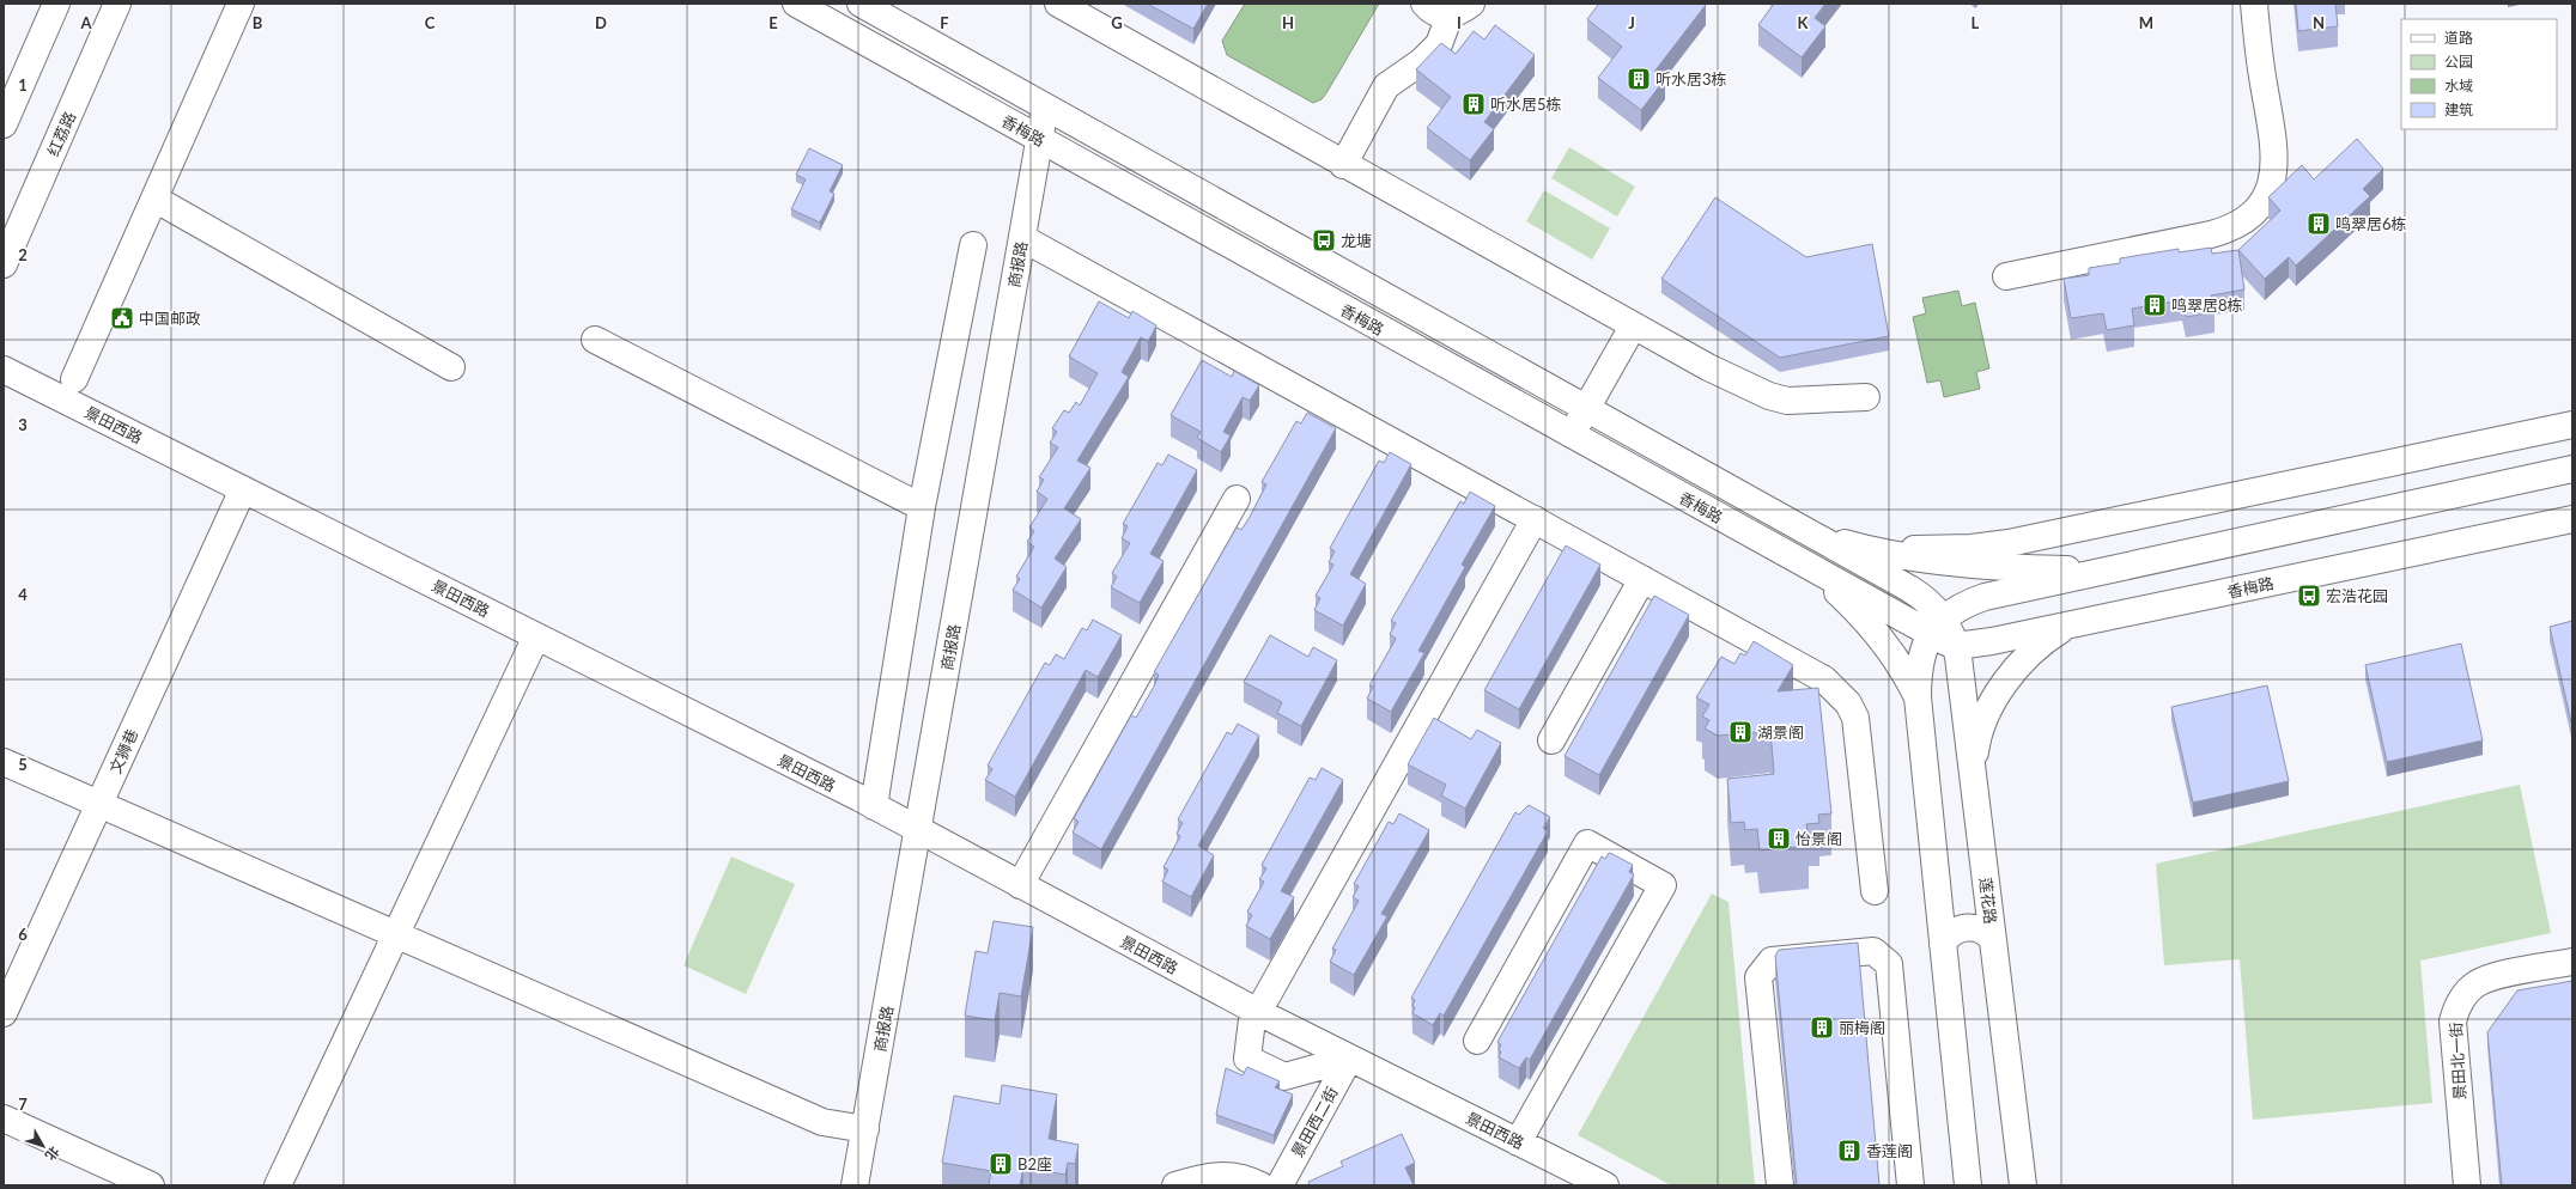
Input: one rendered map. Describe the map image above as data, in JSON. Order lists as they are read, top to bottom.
{
  "streets": {
    "street": [
      "香梅路",
      "红荔路",
      "商报路",
      "景田西路",
      "文狮巷",
      "莲花路",
      "景田北一街",
      "景田西二街"
    ]
  },
  "crossings": [
    ["香梅路", "商报路"],
    ["香梅路", "莲花路"],
    ["商报路", "景田西路"],
    ["景田西路", "文狮巷"],
    ["景田西路", "景田西二街"]
  ],
  "places": {
    "building": [
      "听水居3栋",
      "听水居5栋",
      "鸣翠居6栋",
      "鸣翠居8栋",
      "湖景阁",
      "怡景阁",
      "丽梅阁",
      "香莲阁",
      "B2座"
    ],
    "bus stop": ["龙塘", "宏浩花园"],
    "public building": ["中国邮政"]
  },
  "legend": [
    "道路",
    "公园",
    "水域",
    "建筑"
  ],
  "north": "bottom right",
  "grid": {
    "columns": [
      "A",
      "B",
      "C",
      "D",
      "E",
      "F",
      "G",
      "H",
      "I",
      "J",
      "K",
      "L",
      "M",
      "N"
    ],
    "rows": [
      "1",
      "2",
      "3",
      "4",
      "5",
      "6",
      "7"
    ]
  }
}
